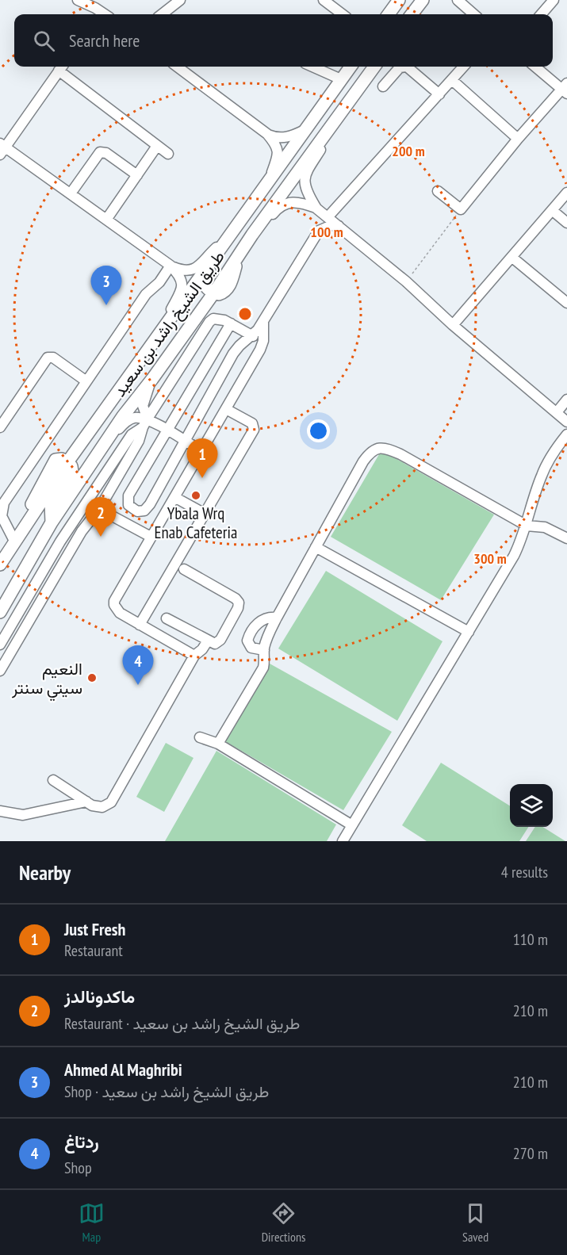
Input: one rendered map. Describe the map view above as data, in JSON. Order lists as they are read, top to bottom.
{
  "streets": {
    "main road": ["طريق الشيخ راشد بن سعيد"]
  },
  "places": ["Ybala Wrq Enab Cafeteria", "النعيم سيتي سنتر"],
  "page": {
    "search": "Search here",
    "pins": [
      "3",
      "1",
      "2",
      "4"
    ],
    "heading": ["Nearby", "4 results"],
    "list": [
      {
        "mark": "1",
        "name": "Just Fresh",
        "note": "Restaurant",
        "value": "110 m"
      },
      {
        "mark": "2",
        "name": "ماكدونالدز",
        "note": "Restaurant · طريق الشيخ راشد بن سعيد",
        "value": "210 m"
      },
      {
        "mark": "3",
        "name": "Ahmed Al Maghribi",
        "note": "Shop · طريق الشيخ راشد بن سعيد",
        "value": "210 m"
      },
      {
        "mark": "4",
        "name": "ردتاغ",
        "note": "Shop",
        "value": "270 m"
      }
    ],
    "nav": ["Map", "Directions", "Saved"]
  },
  "rings": ["200 m", "100 m", "300 m"]
}
